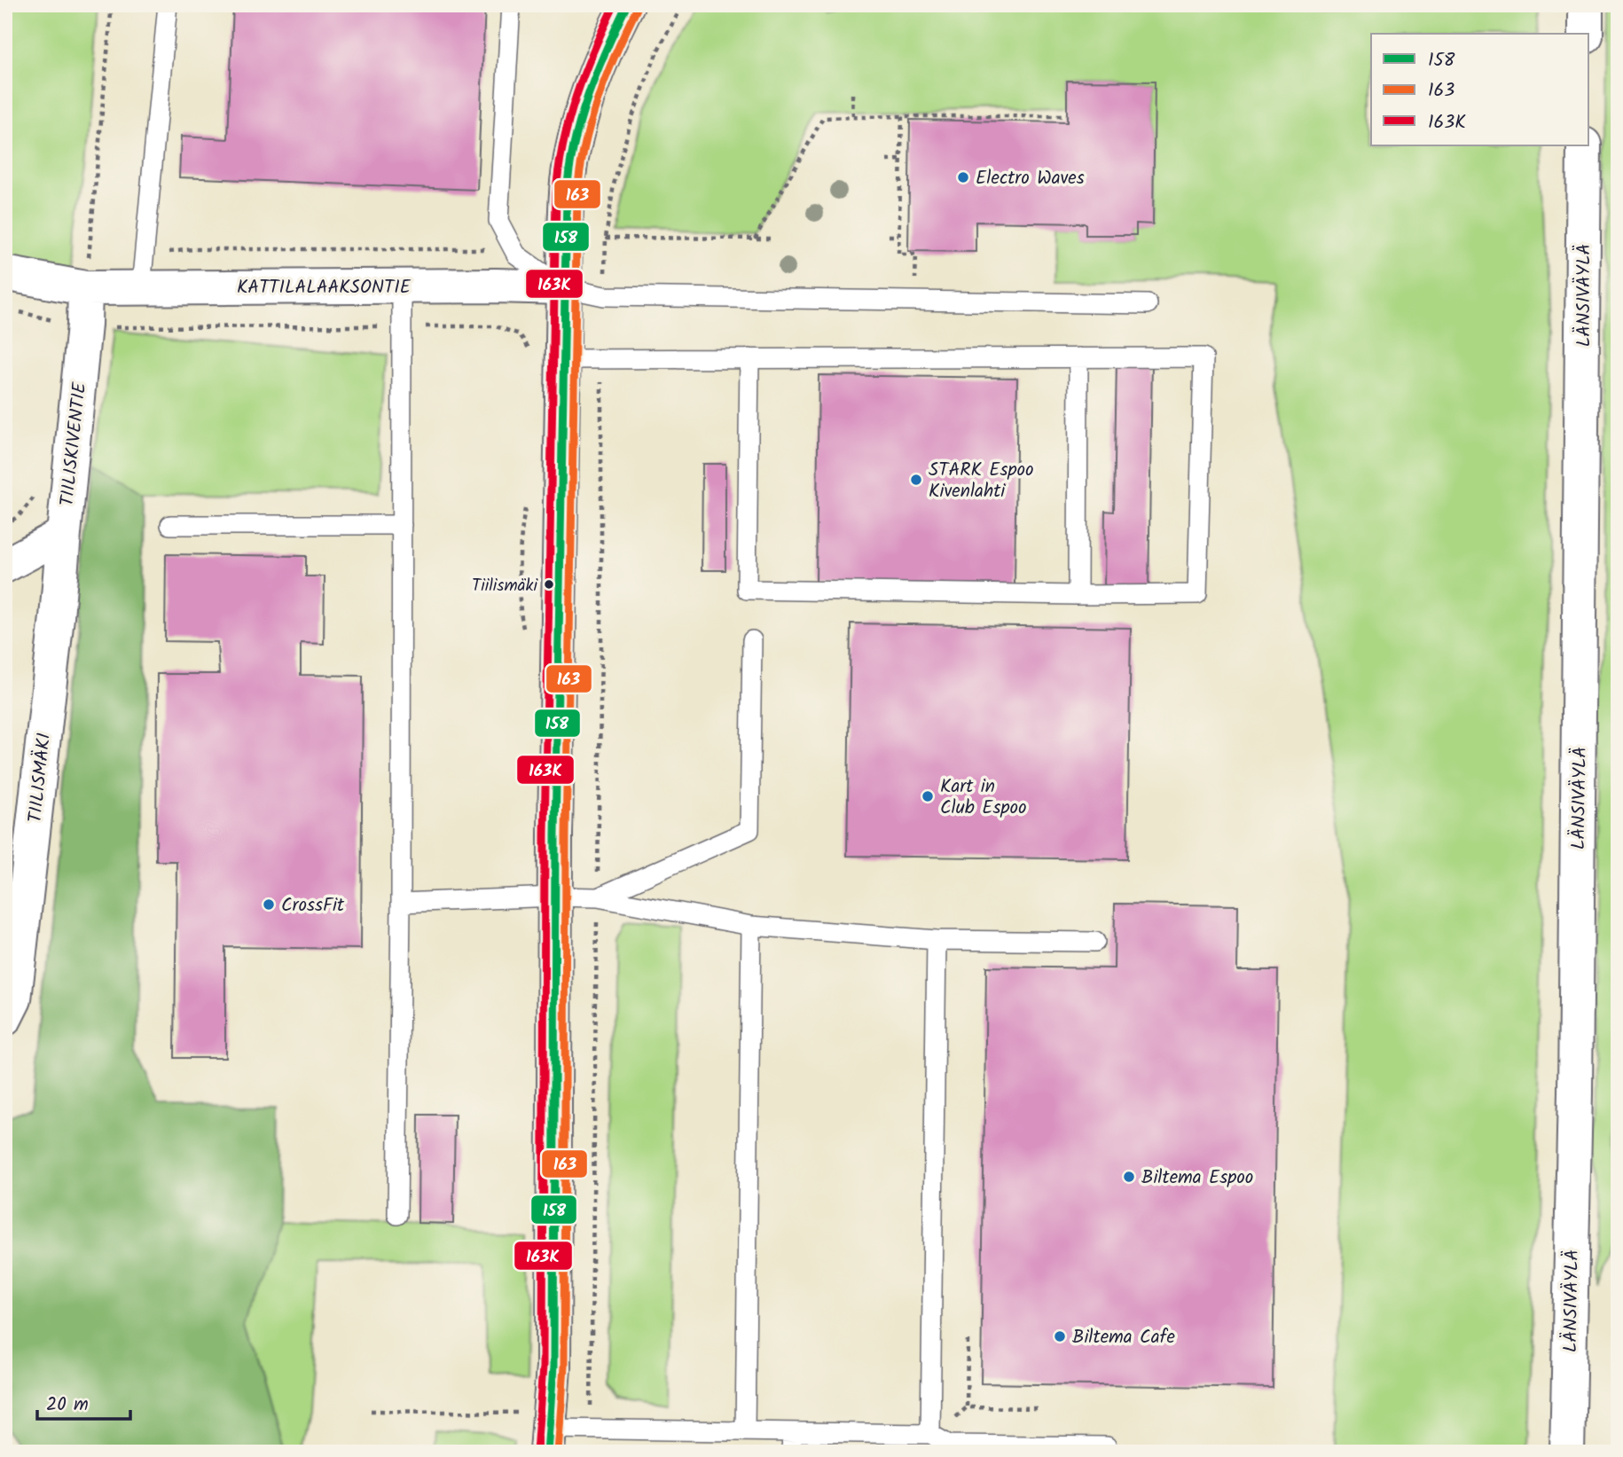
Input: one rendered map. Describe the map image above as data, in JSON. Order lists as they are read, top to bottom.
{
  "streets": {
    "main road": [
      "KATTILALAAKSONTIE",
      "LÄNSIVÄYLÄ",
      "TIILISKIVENTIE",
      "TIILISMÄKI"
    ]
  },
  "crossings": [
    ["KATTILALAAKSONTIE", "TIILISKIVENTIE"],
    ["TIILISKIVENTIE", "TIILISMÄKI"]
  ],
  "places": [
    "Electro Waves",
    "STARK Espoo Kivenlahti",
    "Tiilismäki",
    "Kart in Club Espoo",
    "CrossFit",
    "Biltema Espoo",
    "Biltema Cafe"
  ],
  "lines": ["transit line 158", "transit line 163K", "transit line 163"],
  "legend": ["158", "163", "163K"],
  "scale_bar": "20 m"
}
